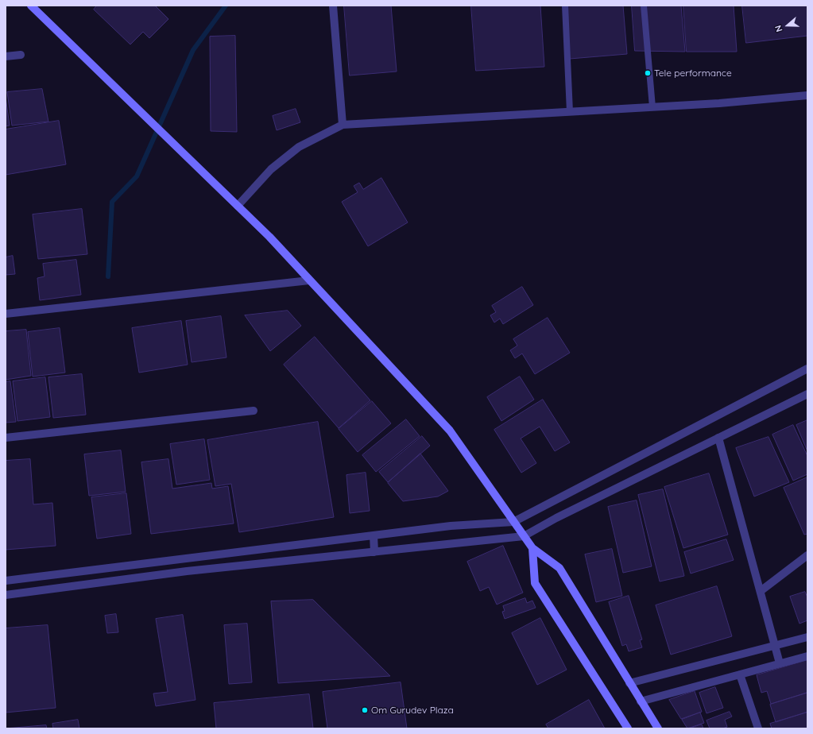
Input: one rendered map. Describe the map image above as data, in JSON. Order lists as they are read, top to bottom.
{
  "places": ["Tele performance", "Om Gurudev Plaza"],
  "north": "left"
}
